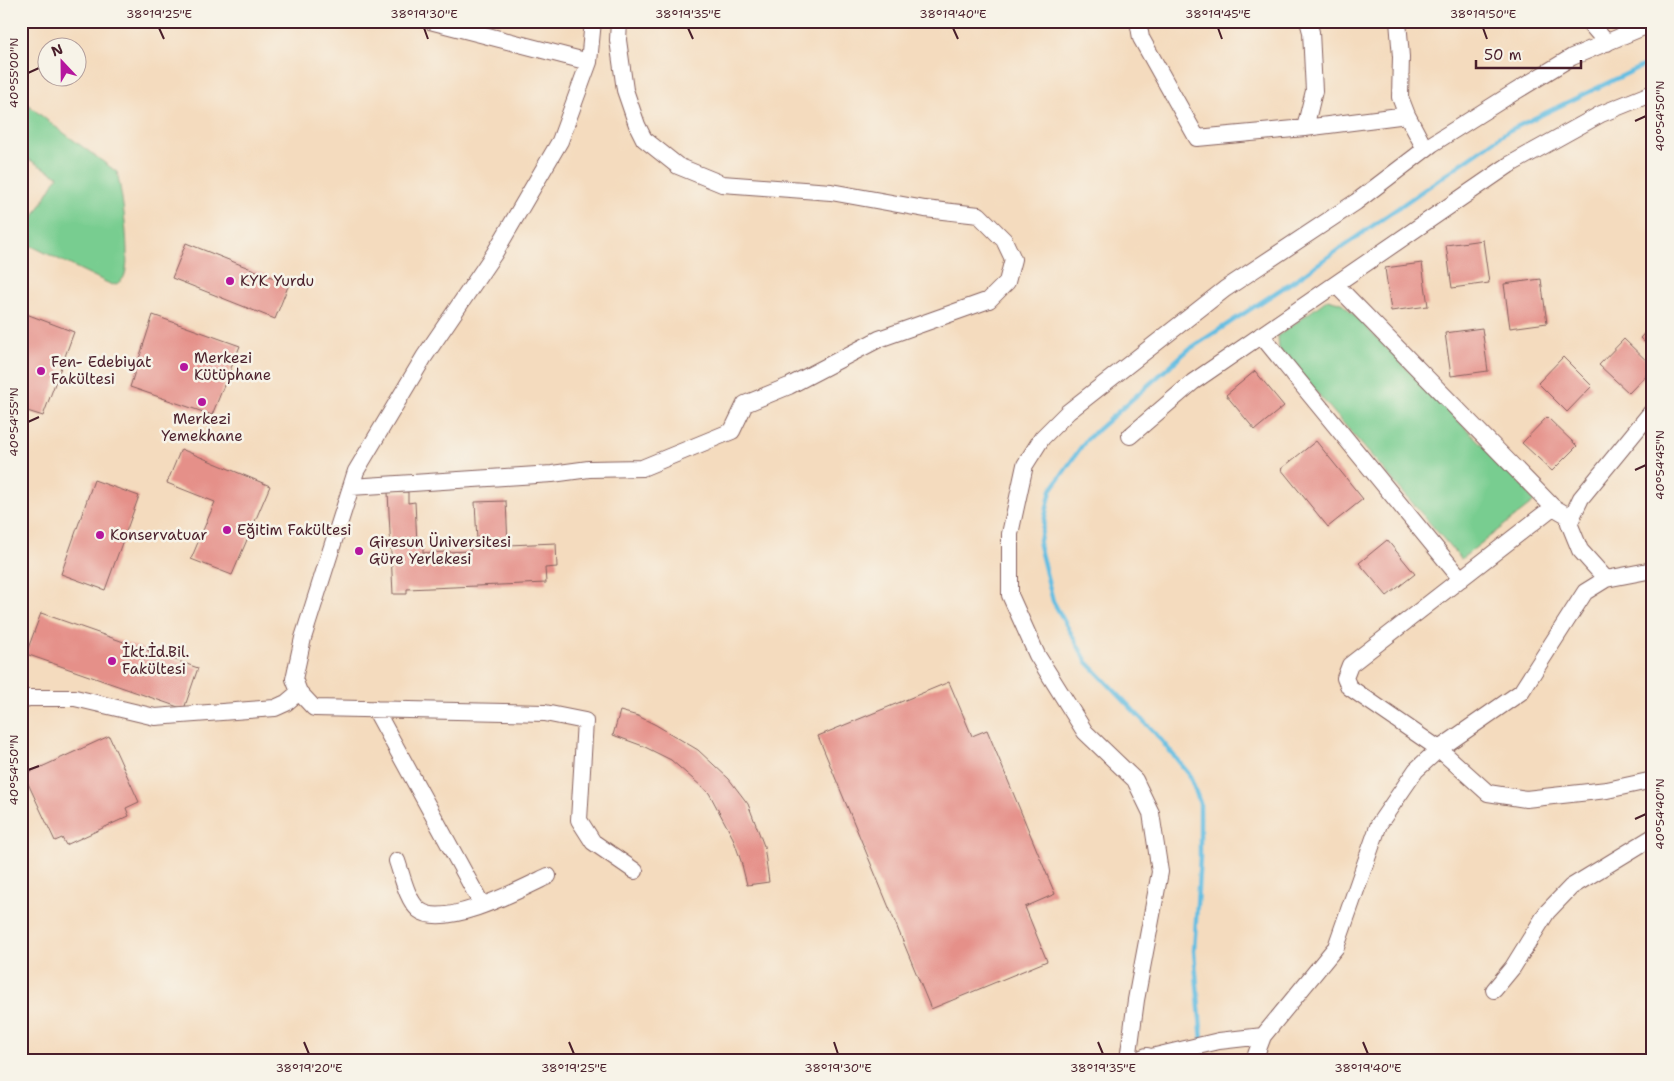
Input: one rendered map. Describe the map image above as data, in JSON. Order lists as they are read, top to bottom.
{
  "places": [
    "KYK Yurdu",
    "Merkezi Kütüphane",
    "Fen- Edebiyat Fakültesi",
    "Merkezi Yemekhane",
    "Eğitim Fakültesi",
    "Konservatuar",
    "Giresun Üniversitesi Güre Yerlekesi",
    "İkt.İd.Bil. Fakültesi"
  ],
  "scale_bar": "50 m",
  "north": "top",
  "coordinates": [
    "38°19'25\"E",
    "38°19'30\"E",
    "38°19'35\"E",
    "38°19'40\"E",
    "38°19'45\"E",
    "38°19'50\"E",
    "40°55'00\"N",
    "40°54'50\"N",
    "40°54'55\"N",
    "40°54'45\"N",
    "40°54'40\"N",
    "38°19'20\"E"
  ]
}
